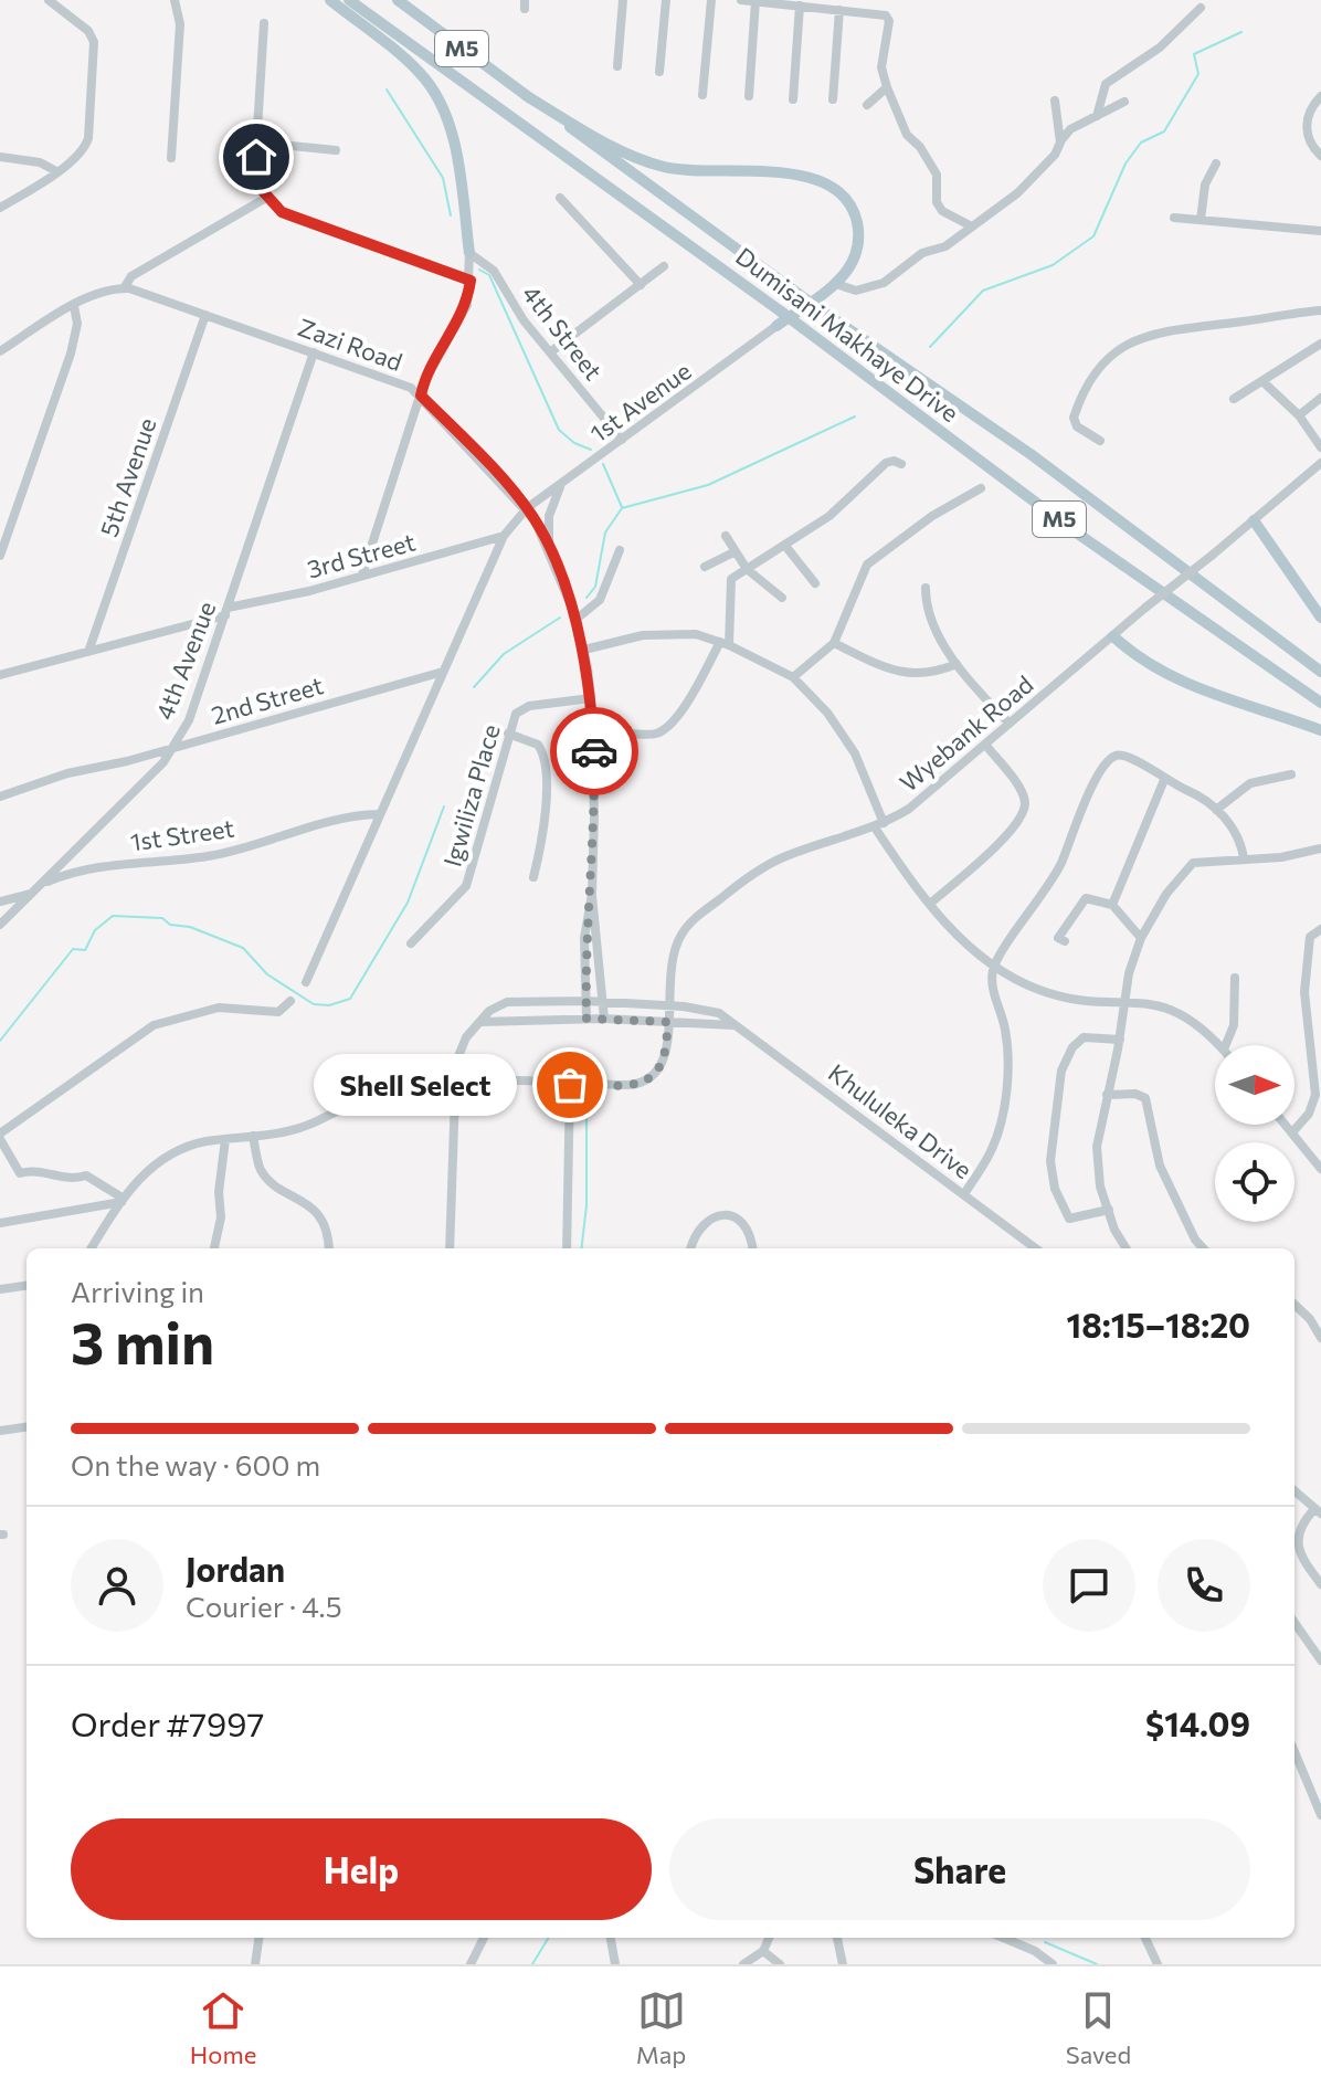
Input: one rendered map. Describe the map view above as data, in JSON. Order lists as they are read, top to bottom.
{
  "streets": {
    "main road": ["M5", "Dumisani Makhaye Drive"],
    "street": [
      "4th Street",
      "Zazi Road",
      "1st Avenue",
      "5th Avenue",
      "3rd Street",
      "4th Avenue",
      "2nd Street",
      "Wyebank Road",
      "Igwiliza Place",
      "1st Street",
      "Khululeka Drive"
    ]
  },
  "crossings": [
    ["M5", "Dumisani Makhaye Drive"],
    ["4th Street", "1st Avenue"],
    ["Zazi Road", "1st Avenue"],
    ["Zazi Road", "5th Avenue"],
    ["Zazi Road", "4th Avenue"],
    ["Zazi Road", "Igwiliza Place"],
    ["Zazi Road", "Khululeka Drive"],
    ["5th Avenue", "3rd Street"],
    ["3rd Street", "4th Avenue"],
    ["4th Avenue", "2nd Street"],
    ["4th Avenue", "1st Street"],
    ["Wyebank Road", "Khululeka Drive"]
  ],
  "places": ["Shell Select"],
  "north": "right",
  "page": {
    "bubble": "Shell Select",
    "heading": ["3 min", "Arriving in", "18:15–18:20"],
    "panel": [
      "Jordan",
      "Courier · 4.5",
      "Order #7997",
      "$14.09"
    ],
    "bar": "On the way · 600 m",
    "buttons": ["Help", "Share"],
    "tabs": ["Home", "Map", "Saved"]
  }
}
